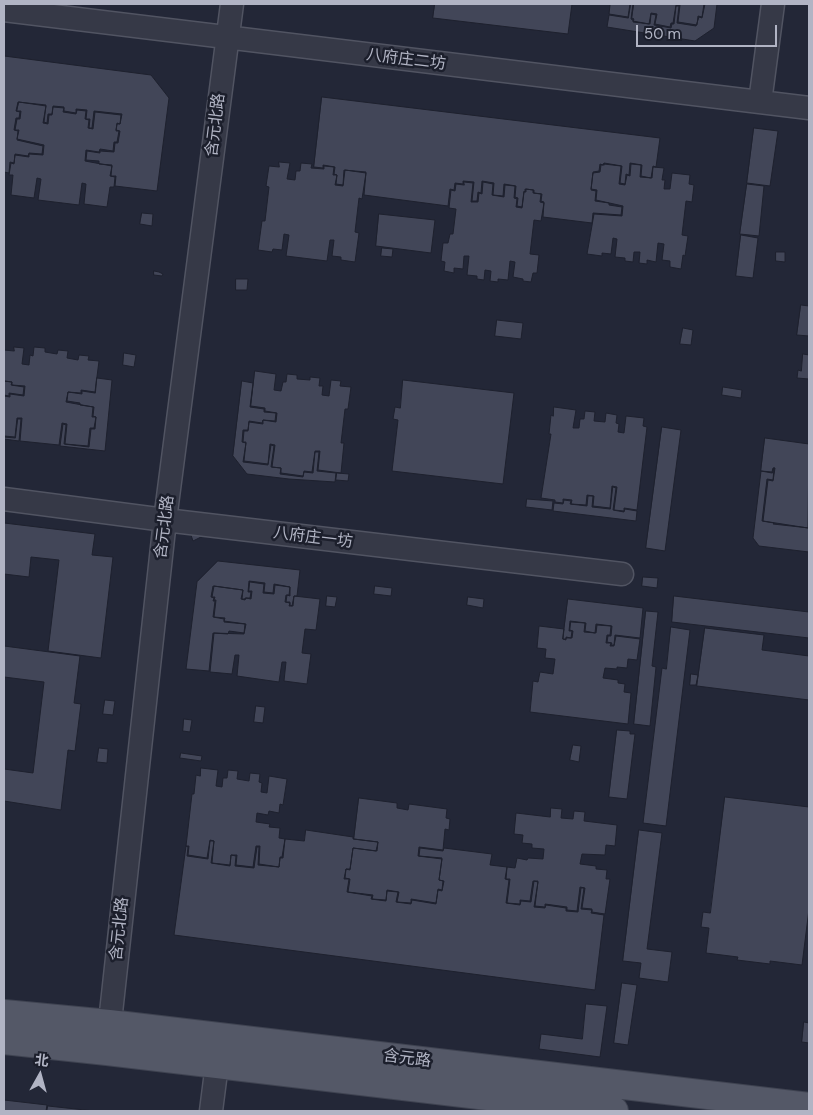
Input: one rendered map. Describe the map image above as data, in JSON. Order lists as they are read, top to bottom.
{
  "streets": {
    "main road": ["含元路"],
    "street": ["八府庄二坊", "含元北路", "八府庄一坊"]
  },
  "crossings": [
    ["八府庄二坊", "含元北路"],
    ["含元北路", "八府庄一坊"],
    ["含元北路", "含元路"]
  ],
  "scale_bar": "50 m",
  "north": "top"
}
